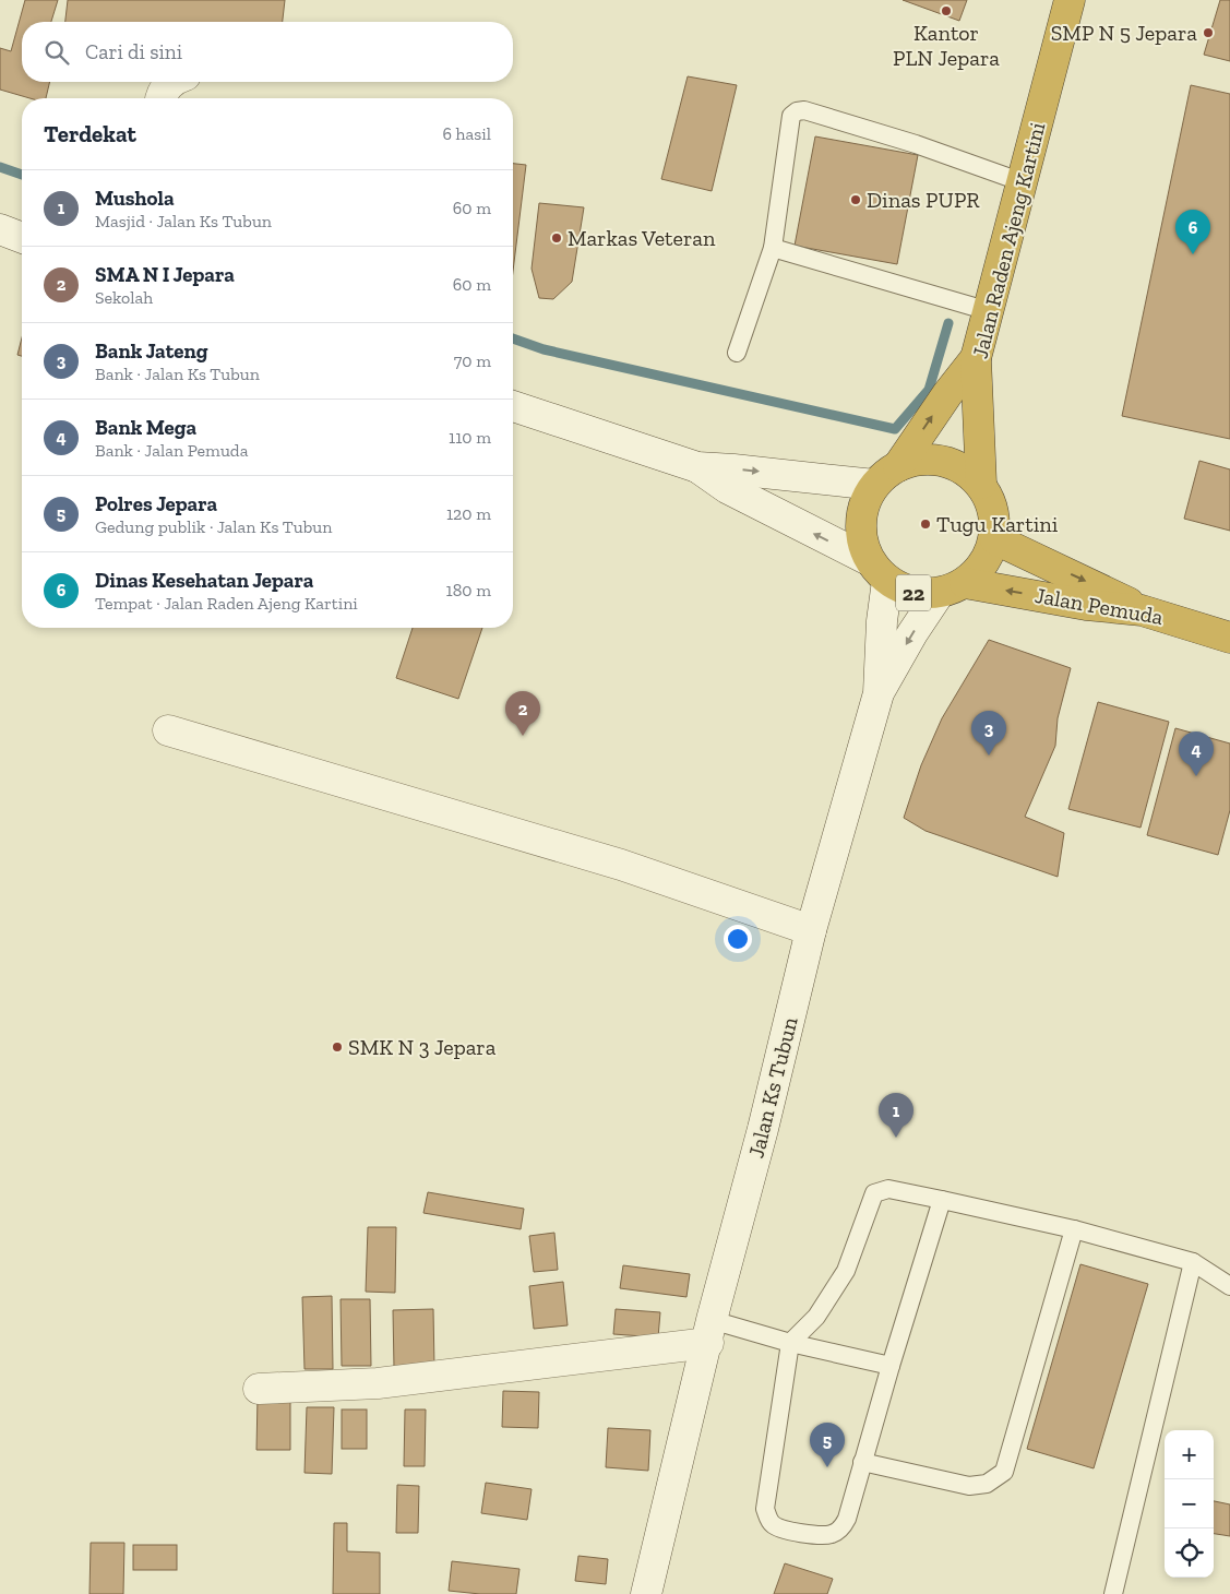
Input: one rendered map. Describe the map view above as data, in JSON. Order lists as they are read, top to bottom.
{
  "streets": {
    "highway": ["Jalan Raden Ajeng Kartini", "22", "Jalan Pemuda"],
    "main road": ["Jalan Ks Tubun"]
  },
  "crossings": [
    ["Jalan Raden Ajeng Kartini", "22"],
    ["Jalan Raden Ajeng Kartini", "Jalan Pemuda"],
    ["Jalan Raden Ajeng Kartini", "Jalan Ks Tubun"],
    ["22", "Jalan Pemuda"],
    ["22", "Jalan Ks Tubun"],
    ["Jalan Pemuda", "Jalan Ks Tubun"]
  ],
  "places": [
    "Kantor PLN Jepara",
    "SMP N 5 Jepara",
    "Dinas PUPR",
    "Markas Veteran",
    "Tugu Kartini",
    "SMK N 3 Jepara"
  ],
  "page": {
    "search": "Cari di sini",
    "heading": ["Terdekat", "6 hasil"],
    "list": [
      {
        "mark": "1",
        "name": "Mushola",
        "note": "Masjid · Jalan Ks Tubun",
        "value": "60 m"
      },
      {
        "mark": "2",
        "name": "SMA N I Jepara",
        "note": "Sekolah",
        "value": "60 m"
      },
      {
        "mark": "3",
        "name": "Bank Jateng",
        "note": "Bank · Jalan Ks Tubun",
        "value": "70 m"
      },
      {
        "mark": "4",
        "name": "Bank Mega",
        "note": "Bank · Jalan Pemuda",
        "value": "110 m"
      },
      {
        "mark": "5",
        "name": "Polres Jepara",
        "note": "Gedung publik · Jalan Ks Tubun",
        "value": "120 m"
      },
      {
        "mark": "6",
        "name": "Dinas Kesehatan Jepara",
        "note": "Tempat · Jalan Raden Ajeng Kartini",
        "value": "180 m"
      }
    ],
    "pins": [
      "6",
      "2",
      "3",
      "4",
      "1",
      "5"
    ],
    "map_buttons": ["+", "−"]
  }
}
